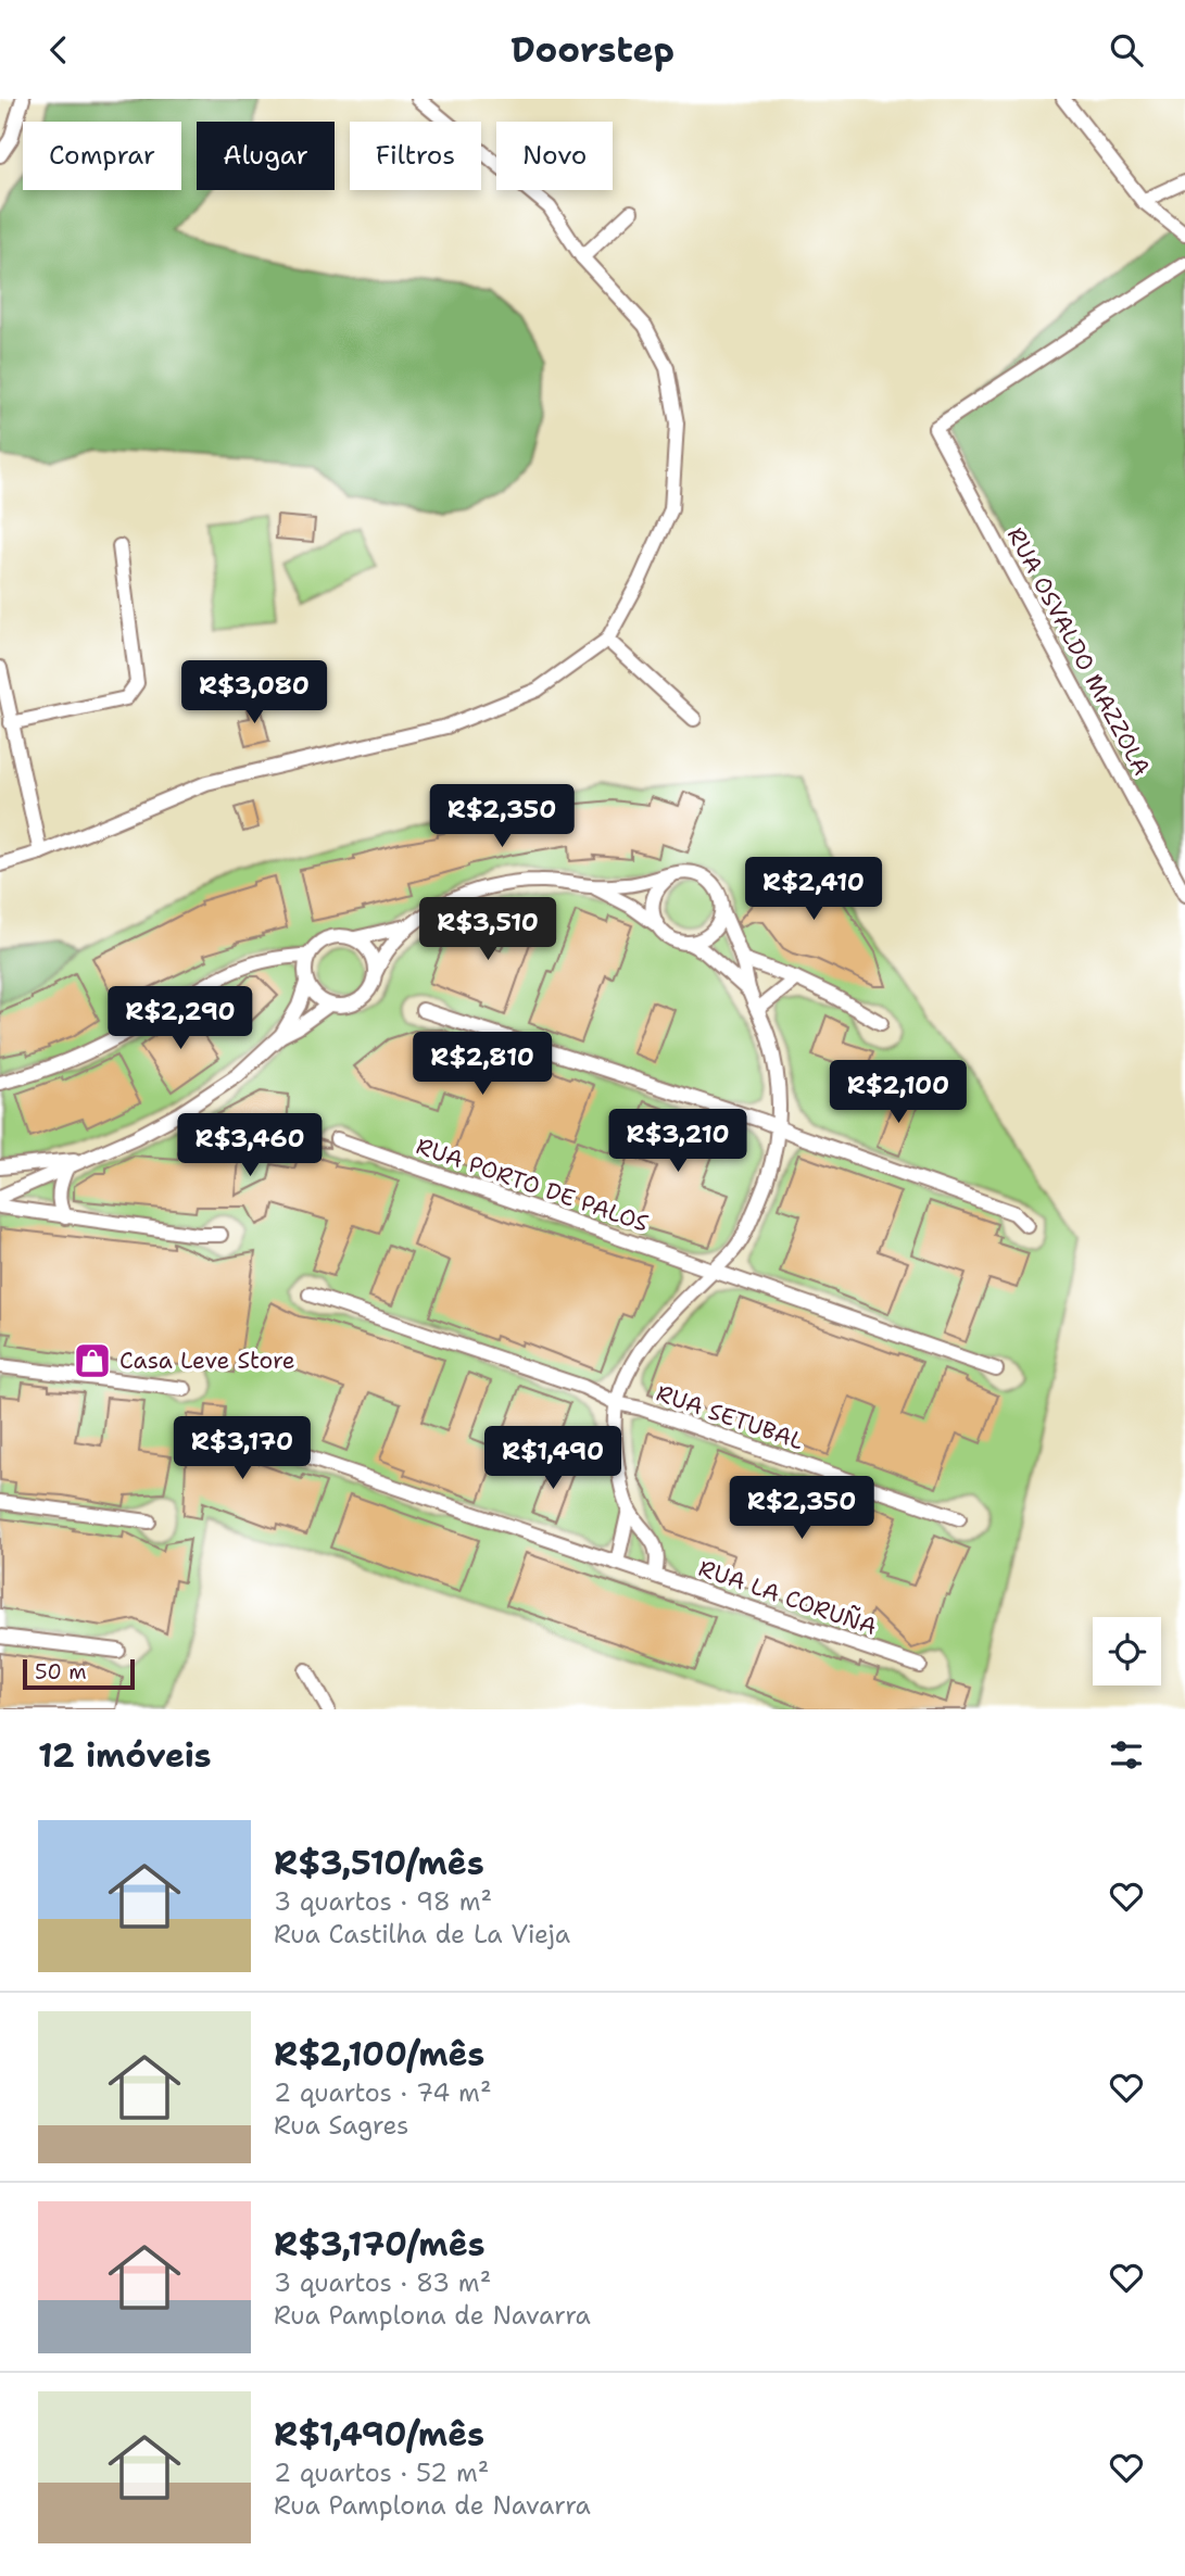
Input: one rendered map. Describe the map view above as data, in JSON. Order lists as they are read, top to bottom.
{
  "streets": {
    "street": [
      "RUA OSVALDO MAZZOLA",
      "RUA PORTO DE PALOS",
      "RUA SETUBAL",
      "RUA LA CORUÑA"
    ]
  },
  "places": {
    "shop": ["Casa Leve Store"]
  },
  "scale_bar": "50 m",
  "page": {
    "header": "Doorstep",
    "chip": [
      "Comprar",
      "Alugar",
      "Filtros",
      "Novo"
    ],
    "price": [
      "R$3,080",
      "R$2,350",
      "R$2,410",
      "R$3,510",
      "R$2,290",
      "R$2,810",
      "R$2,100",
      "R$3,210",
      "R$3,460",
      "R$3,170",
      "R$1,490",
      "R$2,350"
    ],
    "scale": "50 m",
    "heading": "12 imóveis",
    "list": [
      {
        "name": "R$3,510/mês",
        "note": "3 quartos · 98 m² · Rua Castilha de La Vieja"
      },
      {
        "name": "R$2,100/mês",
        "note": "2 quartos · 74 m² · Rua Sagres"
      },
      {
        "name": "R$3,170/mês",
        "note": "3 quartos · 83 m² · Rua Pamplona de Navarra"
      },
      {
        "name": "R$1,490/mês",
        "note": "2 quartos · 52 m² · Rua Pamplona de Navarra"
      }
    ]
  }
}
